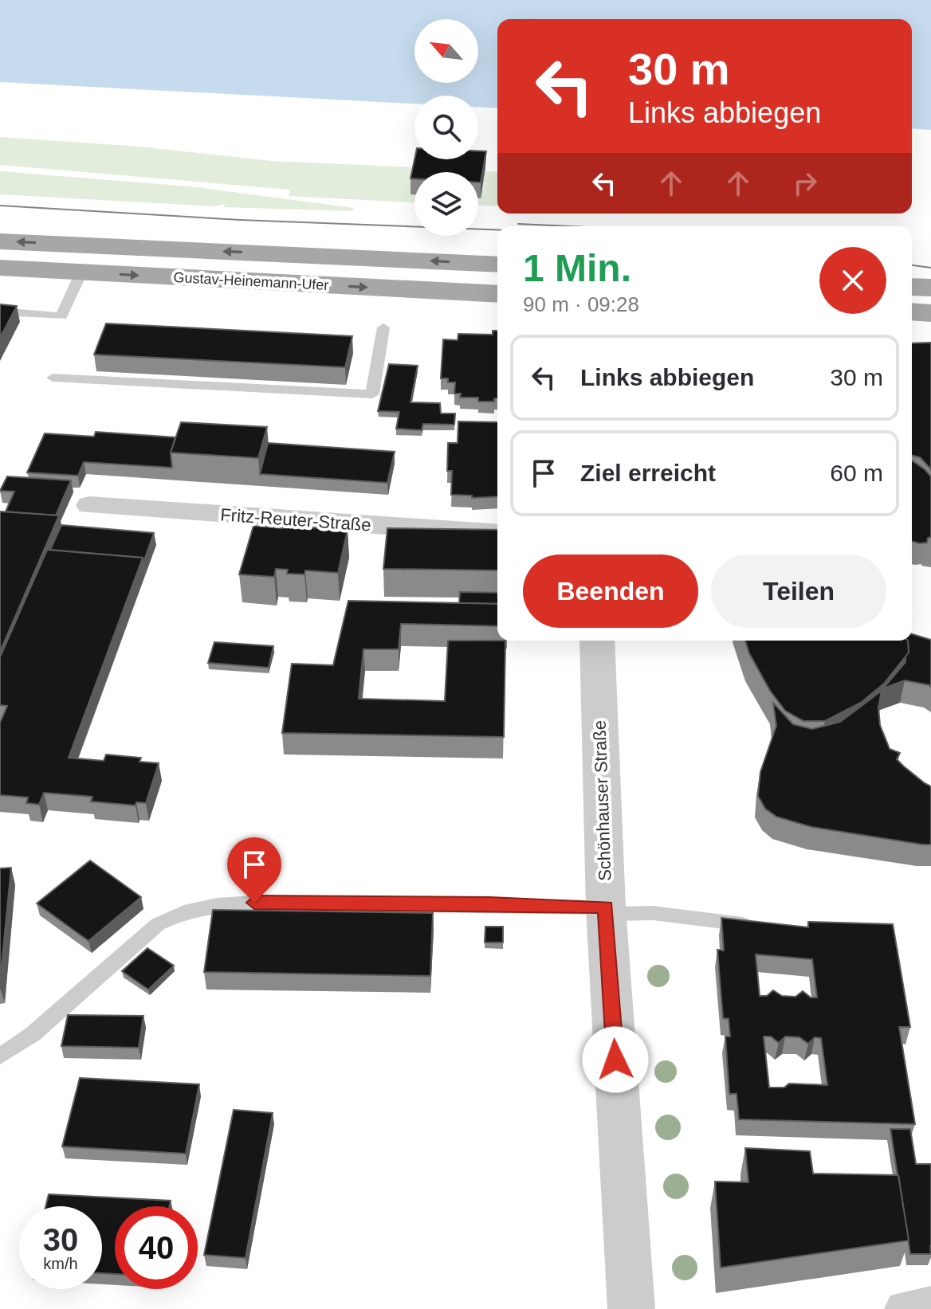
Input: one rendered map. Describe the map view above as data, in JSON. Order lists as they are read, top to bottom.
{
  "streets": {
    "main road": ["Gustav-Heinemann-Ufer"],
    "street": ["Fritz-Reuter-Straße", "Schönhauser Straße"]
  },
  "north": "top left",
  "page": {
    "turn": ["30 m", "Links abbiegen"],
    "heading": ["1 Min.", "90 m · 09:28"],
    "list": [
      {
        "name": "Links abbiegen",
        "value": "30 m"
      },
      {
        "name": "Ziel erreicht",
        "value": "60 m"
      }
    ],
    "buttons": ["Beenden", "Teilen"],
    "speed": "30 km/h",
    "limit": "40"
  }
}
